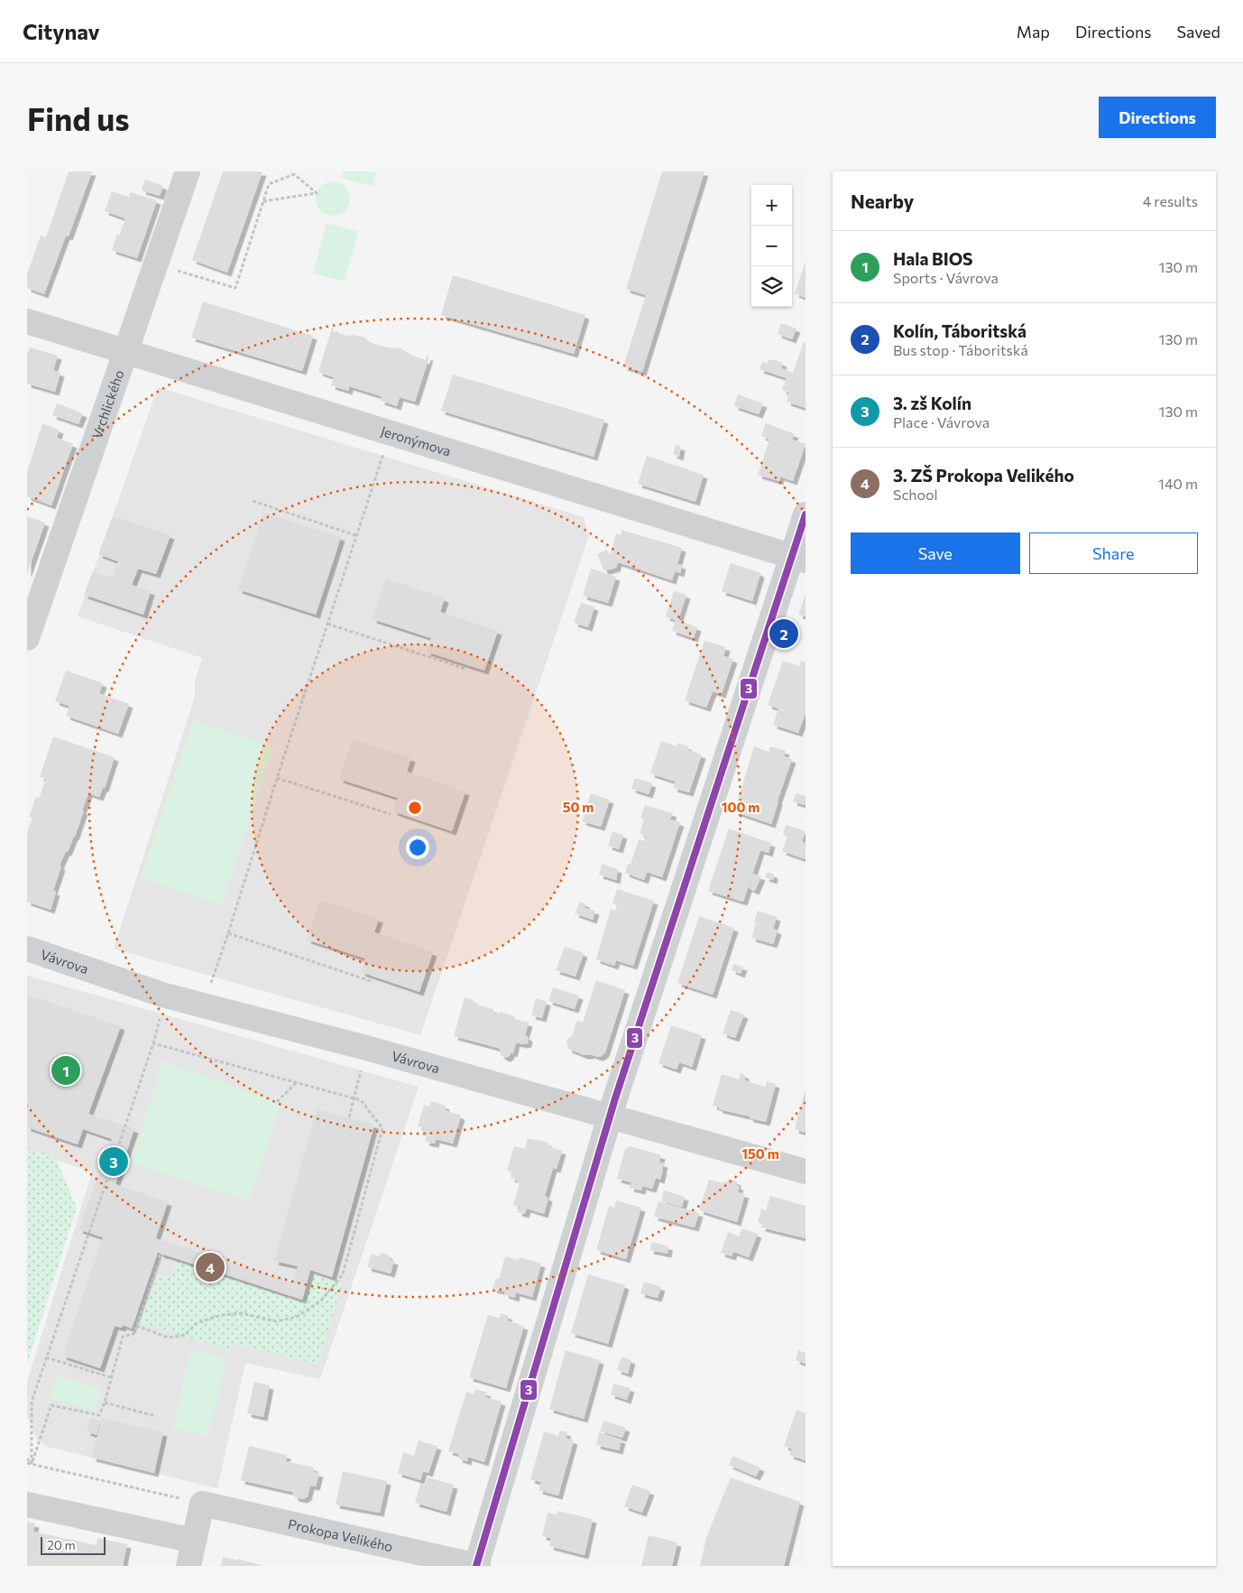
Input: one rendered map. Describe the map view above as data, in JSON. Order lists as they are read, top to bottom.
{
  "streets": {
    "street": [
      "Vrchlického",
      "Jeronýmova",
      "Vávrova",
      "Prokopa Velikého"
    ]
  },
  "crossings": [
    ["Vrchlického", "Jeronýmova"]
  ],
  "lines": ["transit line 3"],
  "scale_bar": "20 m",
  "page": {
    "header": "Citynav",
    "nav": ["Map", "Directions", "Saved"],
    "buttons": [
      "Directions",
      ["Save", "Share"]
    ],
    "title": "Find us",
    "heading": ["Nearby", "4 results"],
    "map_buttons": ["+", "−"],
    "list": [
      {
        "mark": "1",
        "name": "Hala BIOS",
        "note": "Sports · Vávrova",
        "value": "130 m"
      },
      {
        "mark": "2",
        "name": "Kolín, Táboritská",
        "note": "Bus stop · Táboritská",
        "value": "130 m"
      },
      {
        "mark": "3",
        "name": "3. zš Kolín",
        "note": "Place · Vávrova",
        "value": "130 m"
      },
      {
        "mark": "4",
        "name": "3. ZŠ Prokopa Velikého",
        "note": "School",
        "value": "140 m"
      }
    ],
    "pins": [
      "2",
      "1",
      "3",
      "4"
    ],
    "scale": "20 m"
  },
  "rings": ["50 m", "100 m", "150 m"]
}
